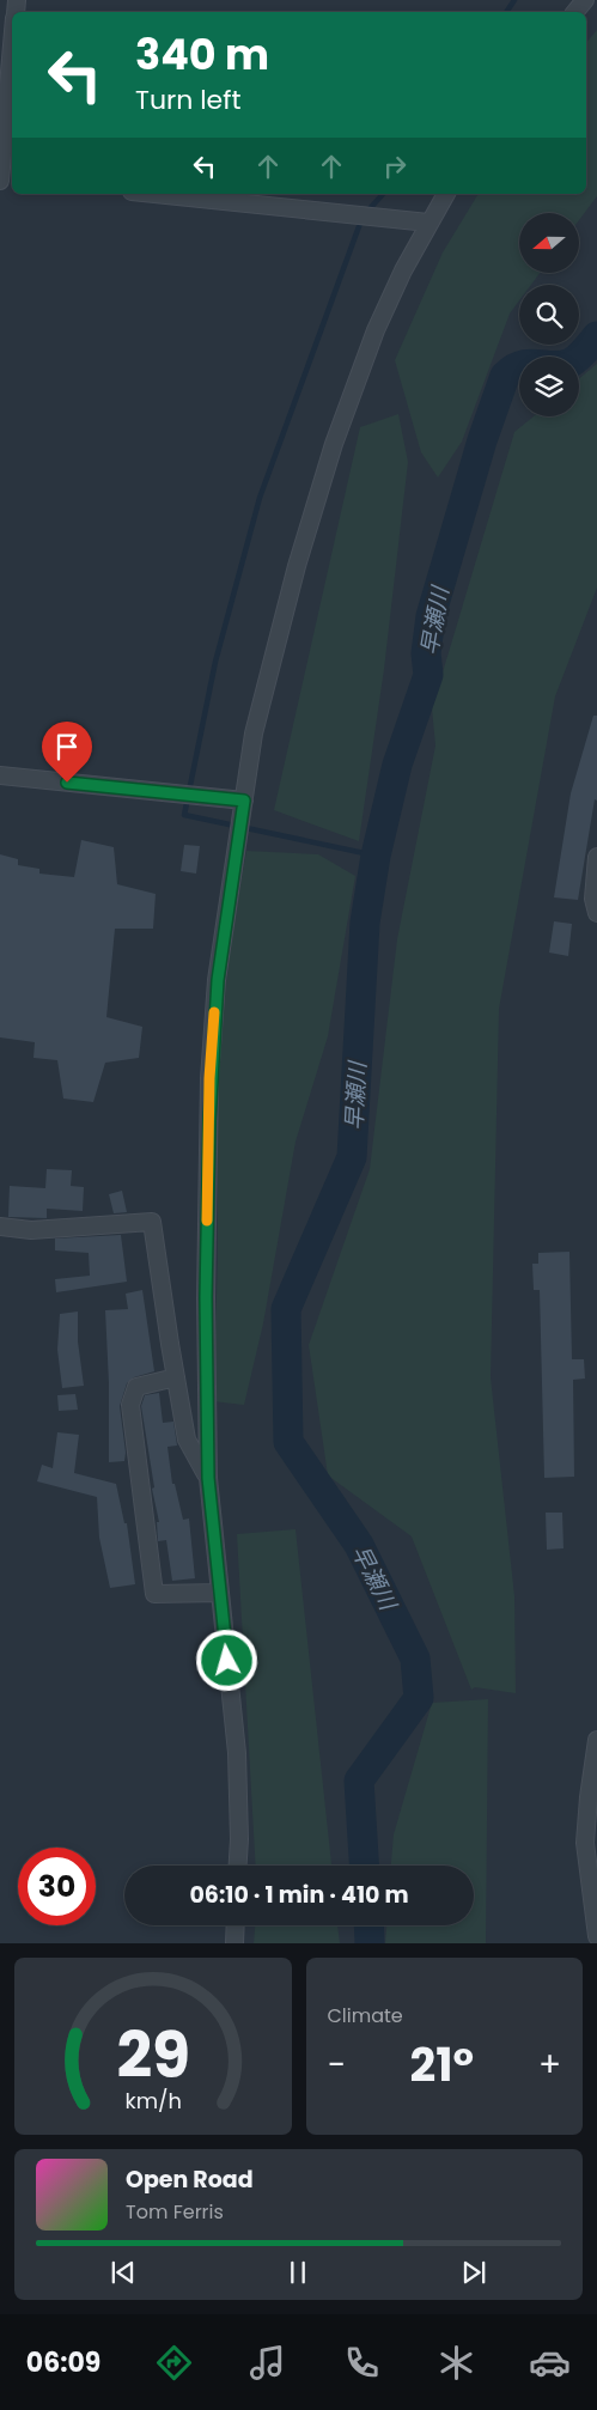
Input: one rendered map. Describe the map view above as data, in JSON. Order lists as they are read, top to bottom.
{
  "water": ["早瀬川"],
  "north": "left",
  "page": {
    "turn": ["340 m", "Turn left"],
    "limit": "30",
    "trip": "06:10 · 1 min · 410 m",
    "tile": "Climate",
    "heat": ["−", "21°", "+"],
    "song": ["Open Road", "Tom Ferris"],
    "tabs": "06:09",
    "gauge": ["29", "km/h"]
  }
}
